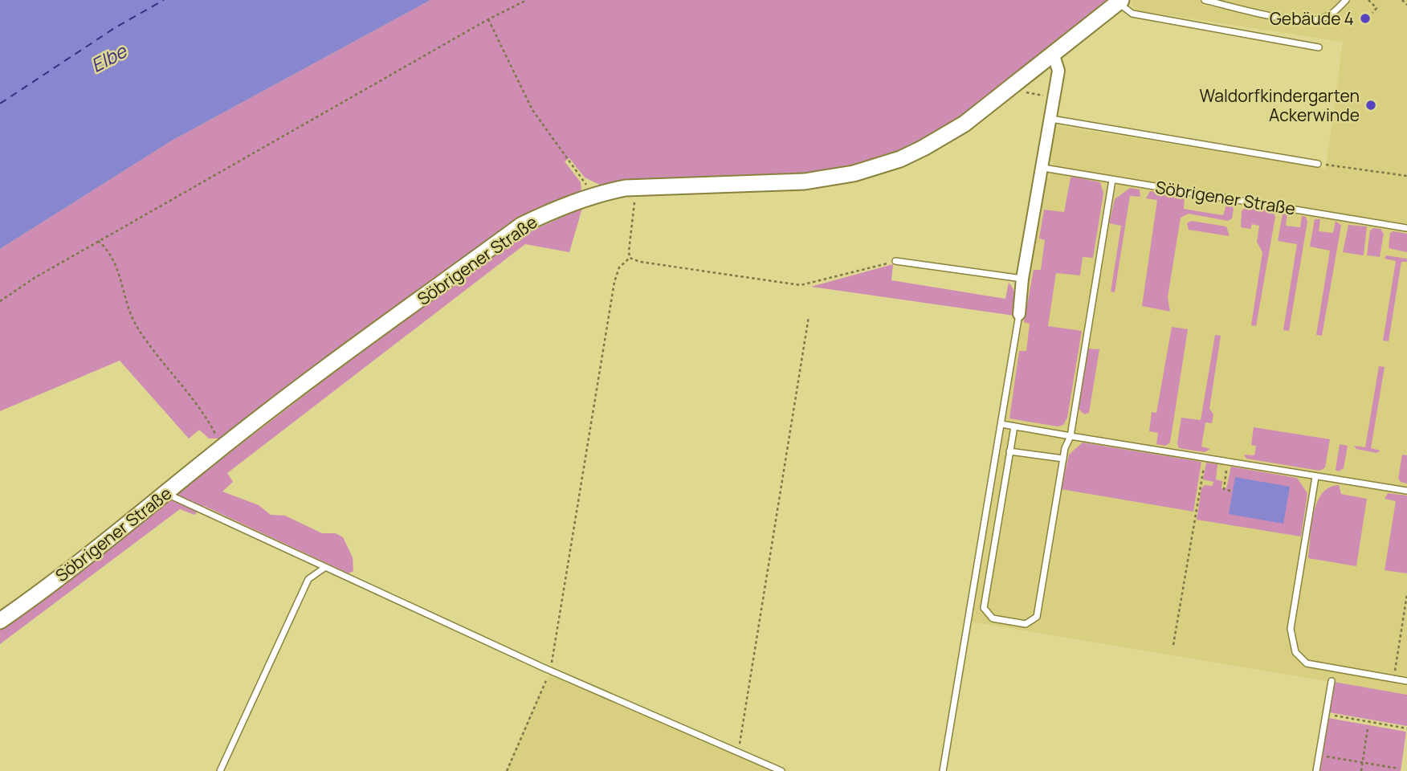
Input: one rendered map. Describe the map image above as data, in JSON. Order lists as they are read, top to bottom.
{
  "streets": {
    "street": ["Söbrigener Straße"]
  },
  "water": ["Elbe"],
  "places": ["Gebäude 4", "Waldorfkindergarten Ackerwinde"]
}
